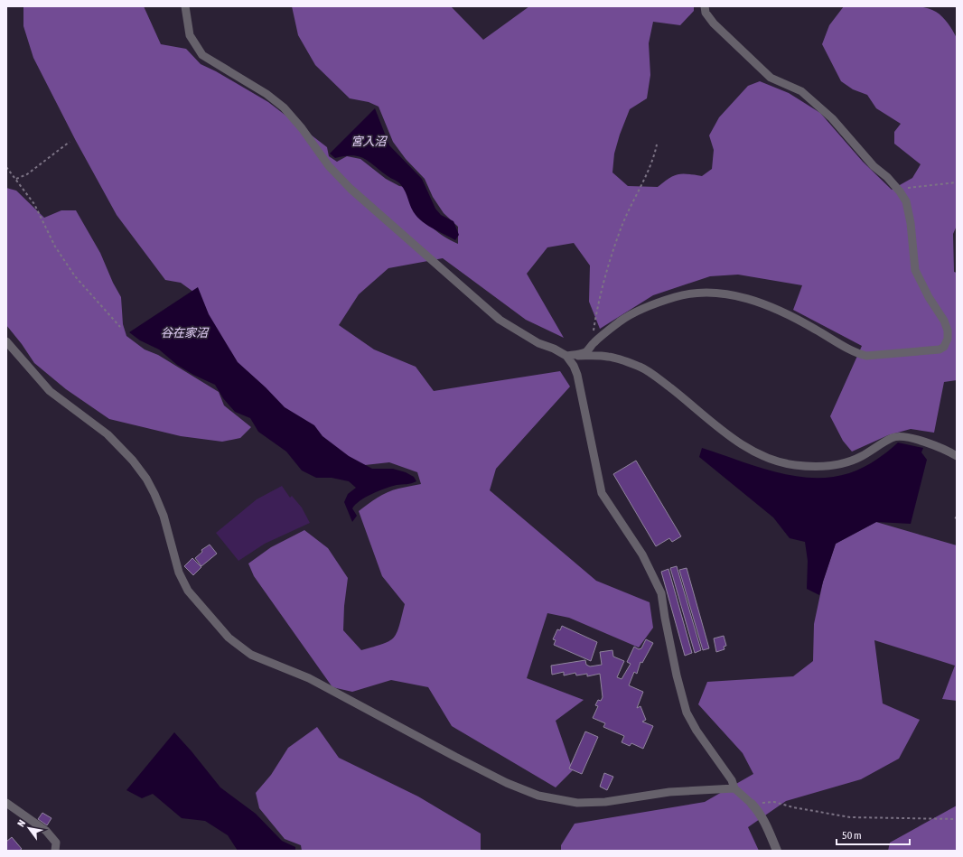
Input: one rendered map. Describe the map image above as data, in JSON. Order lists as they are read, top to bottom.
{
  "water": ["宮入沼", "谷在家沼"],
  "scale_bar": "50 m",
  "north": "top left"
}
